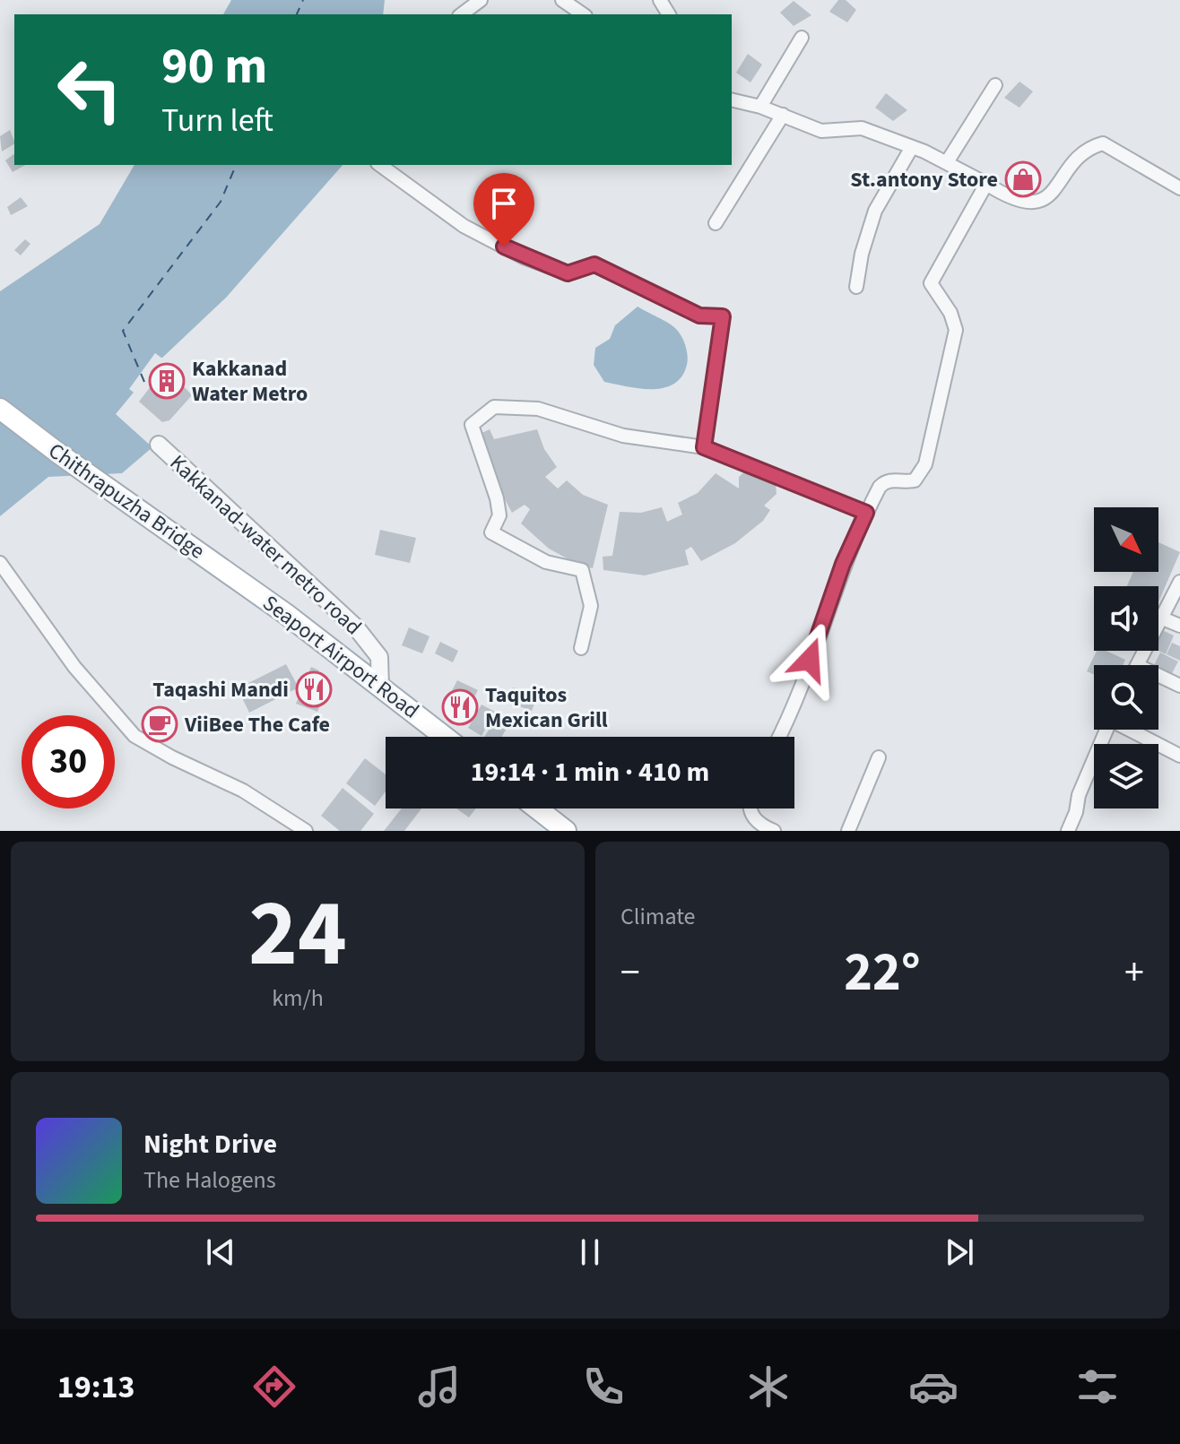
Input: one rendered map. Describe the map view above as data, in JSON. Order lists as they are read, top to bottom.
{
  "streets": {
    "main road": ["Chithrapuzha Bridge", "Seaport Airport Road"],
    "street": ["Kakkanad-water metro road"]
  },
  "crossings": [
    ["Chithrapuzha Bridge", "Seaport Airport Road"],
    ["Kakkanad-water metro road", "Seaport Airport Road"]
  ],
  "places": {
    "shop": ["St.antony Store"],
    "building": ["Kakkanad Water Metro"],
    "restaurant": ["Taqashi Mandi", "Taquitos Mexican Grill"],
    "cafe": ["ViiBee The Cafe"]
  },
  "north": "bottom right",
  "page": {
    "turn": ["90 m", "Turn left"],
    "limit": "30",
    "trip": "19:14 · 1 min · 410 m",
    "tile": [
      ["24", "km/h"],
      "Climate"
    ],
    "heat": ["−", "22°", "+"],
    "song": ["Night Drive", "The Halogens"],
    "tabs": "19:13"
  }
}
